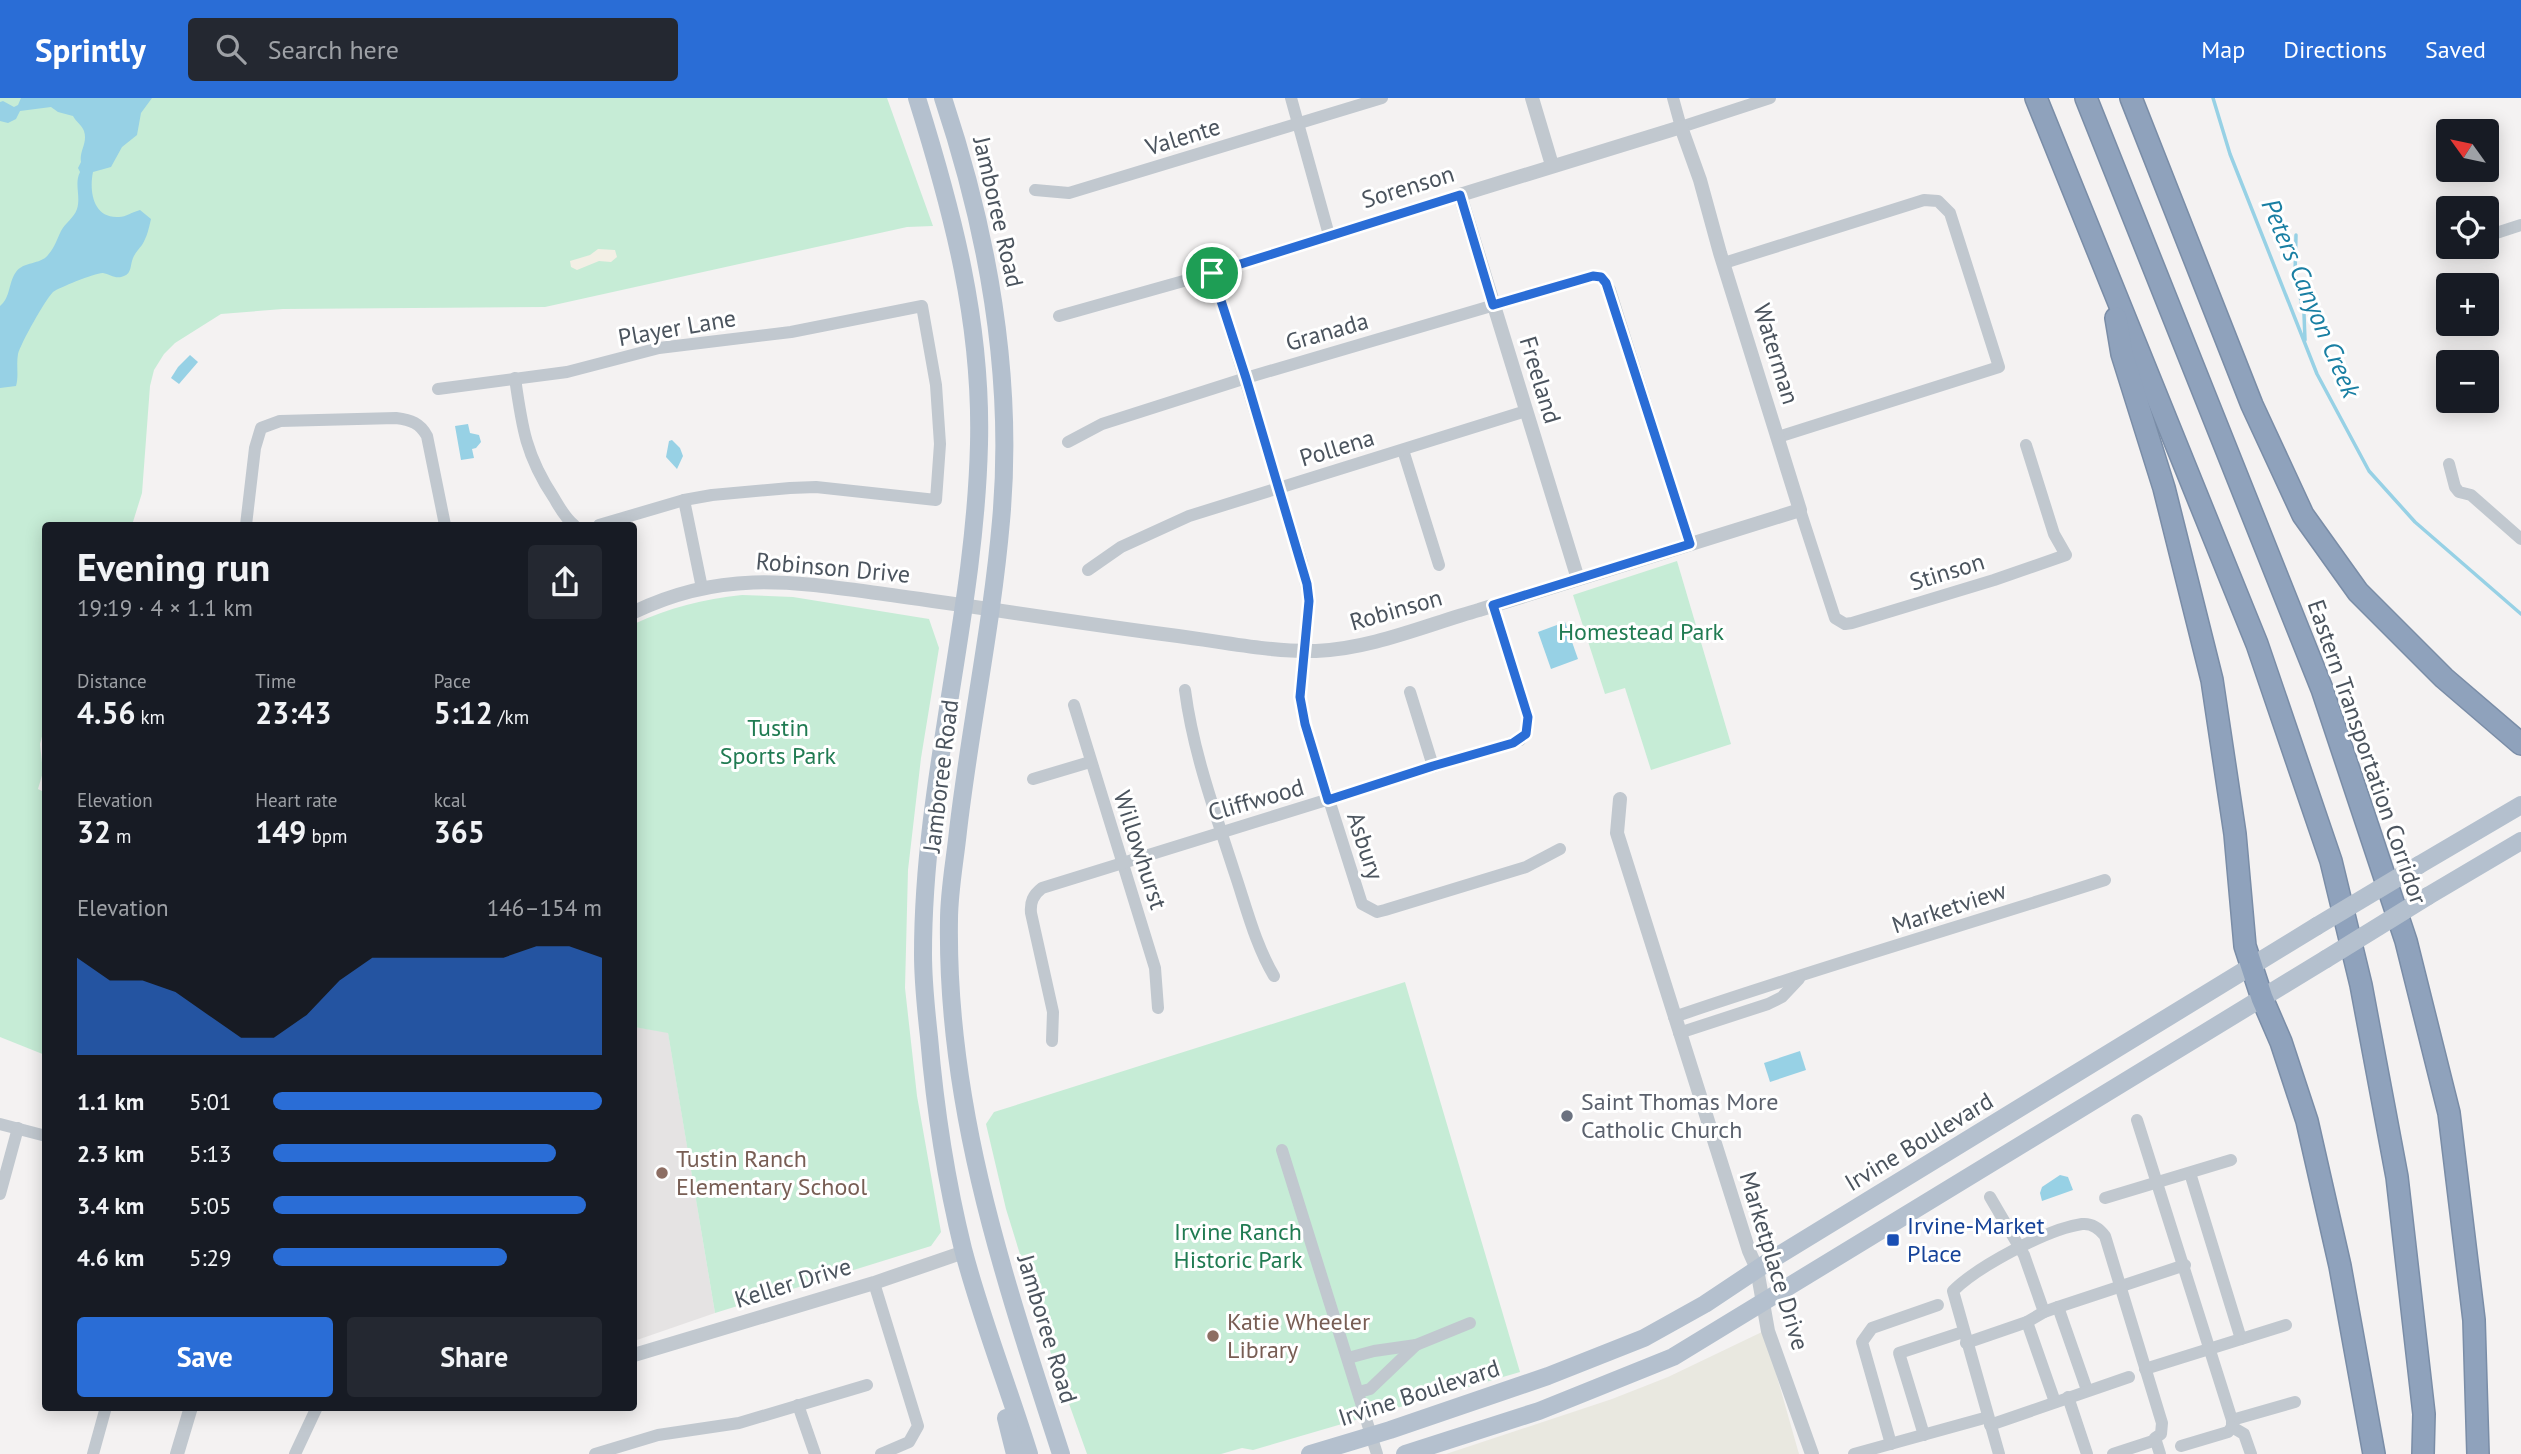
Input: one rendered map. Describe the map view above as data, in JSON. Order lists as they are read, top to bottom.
{
  "streets": {
    "highway": ["Eastern Transportation Corridor"],
    "main road": ["Jamboree Road", "Irvine Boulevard"],
    "street": [
      "Valente",
      "Sorenson",
      "Player Lane",
      "Granada",
      "Waterman",
      "Freeland",
      "Pollena",
      "Robinson Drive",
      "Stinson",
      "Robinson",
      "Cliffwood",
      "Asbury",
      "Willowhurst",
      "Marketview",
      "Marketplace Drive",
      "Keller Drive"
    ]
  },
  "crossings": [
    ["Sorenson", "Waterman"],
    ["Sorenson", "Freeland"],
    ["Sorenson", "Asbury"],
    ["Jamboree Road", "Robinson Drive"],
    ["Jamboree Road", "Robinson"],
    ["Jamboree Road", "Keller Drive"],
    ["Granada", "Freeland"],
    ["Granada", "Robinson"],
    ["Granada", "Asbury"],
    ["Waterman", "Stinson"],
    ["Waterman", "Robinson"],
    ["Freeland", "Pollena"],
    ["Freeland", "Robinson"],
    ["Pollena", "Asbury"],
    ["Robinson Drive", "Robinson"],
    ["Robinson", "Cliffwood"],
    ["Robinson", "Asbury"],
    ["Cliffwood", "Asbury"],
    ["Cliffwood", "Willowhurst"],
    ["Marketview", "Marketplace Drive"],
    ["Irvine Boulevard", "Marketplace Drive"]
  ],
  "water": ["Peters Canyon Creek"],
  "parks": ["Homestead Park", "Tustin Sports Park", "Irvine Ranch Historic Park"],
  "places": {
    "other": ["Saint Thomas More Catholic Church", "Tustin Ranch Elementary School", "Katie Wheeler Library"],
    "transit": ["Irvine-Market Place"]
  },
  "north": "top left",
  "page": {
    "header": "Sprintly",
    "search": "Search here",
    "nav": ["Map", "Directions", "Saved"],
    "map_buttons": ["+", "−"],
    "heading": ["Evening run", "19:19 · 4 × 1.1 km"],
    "stats": [
      ["Distance", "4.56 km"],
      ["Time", "23:43"],
      ["Pace", "5:12 /km"],
      ["Elevation", "32 m"],
      ["Heart rate", "149 bpm"],
      ["kcal", "365"]
    ],
    "chart": ["Elevation", "146–154 m"],
    "list": [
      {
        "name": "1.1 km",
        "note": "5:01"
      },
      {
        "name": "2.3 km",
        "note": "5:13"
      },
      {
        "name": "3.4 km",
        "note": "5:05"
      },
      {
        "name": "4.6 km",
        "note": "5:29"
      }
    ],
    "buttons": ["Save", "Share"]
  }
}
